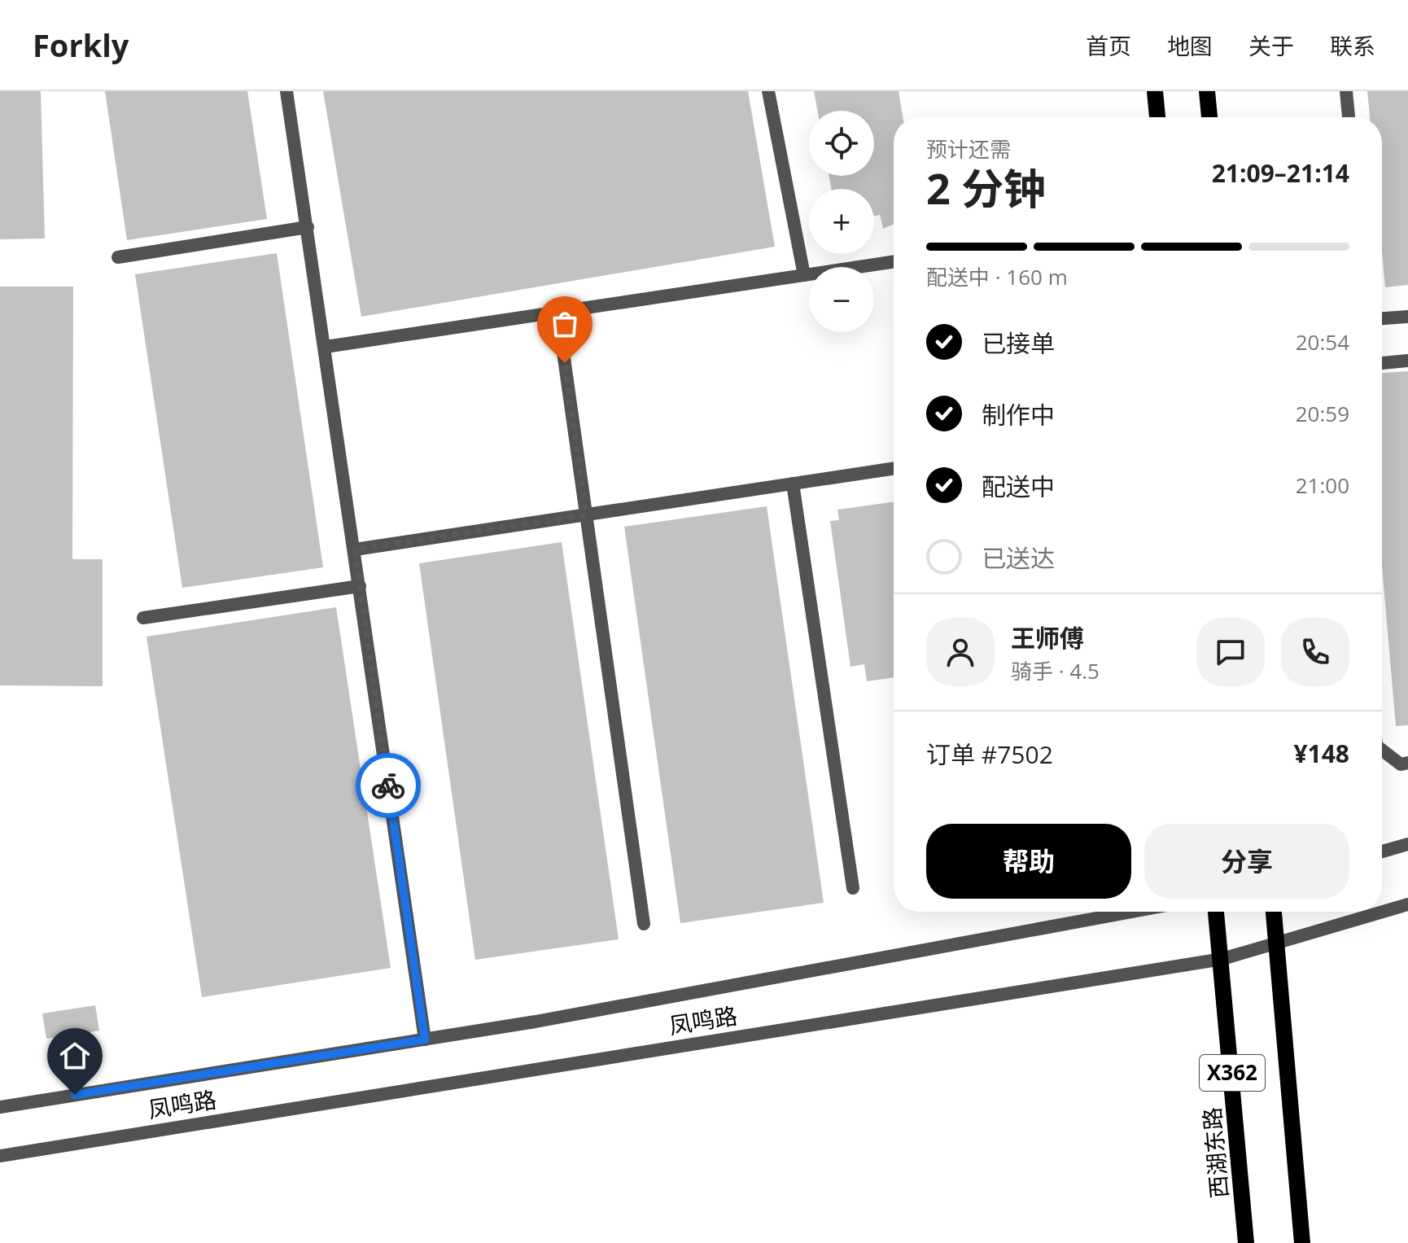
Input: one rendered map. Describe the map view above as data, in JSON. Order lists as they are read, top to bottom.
{
  "streets": {
    "main road": ["X362", "西湖东路"],
    "street": ["凤鸣路"]
  },
  "crossings": [
    ["凤鸣路", "X362"],
    ["凤鸣路", "西湖东路"]
  ],
  "page": {
    "header": "Forkly",
    "nav": [
      "首页",
      "地图",
      "关于",
      "联系"
    ],
    "map_buttons": ["+", "−"],
    "heading": ["2 分钟", "预计还需", "21:09–21:14"],
    "panel": [
      "王师傅",
      "骑手 · 4.5",
      "订单 #7502",
      "¥148"
    ],
    "bar": "配送中 · 160 m",
    "list": [
      ["已接单", "20:54"],
      ["制作中", "20:59"],
      ["配送中", "21:00"],
      "已送达"
    ],
    "buttons": ["帮助", "分享"]
  }
}
